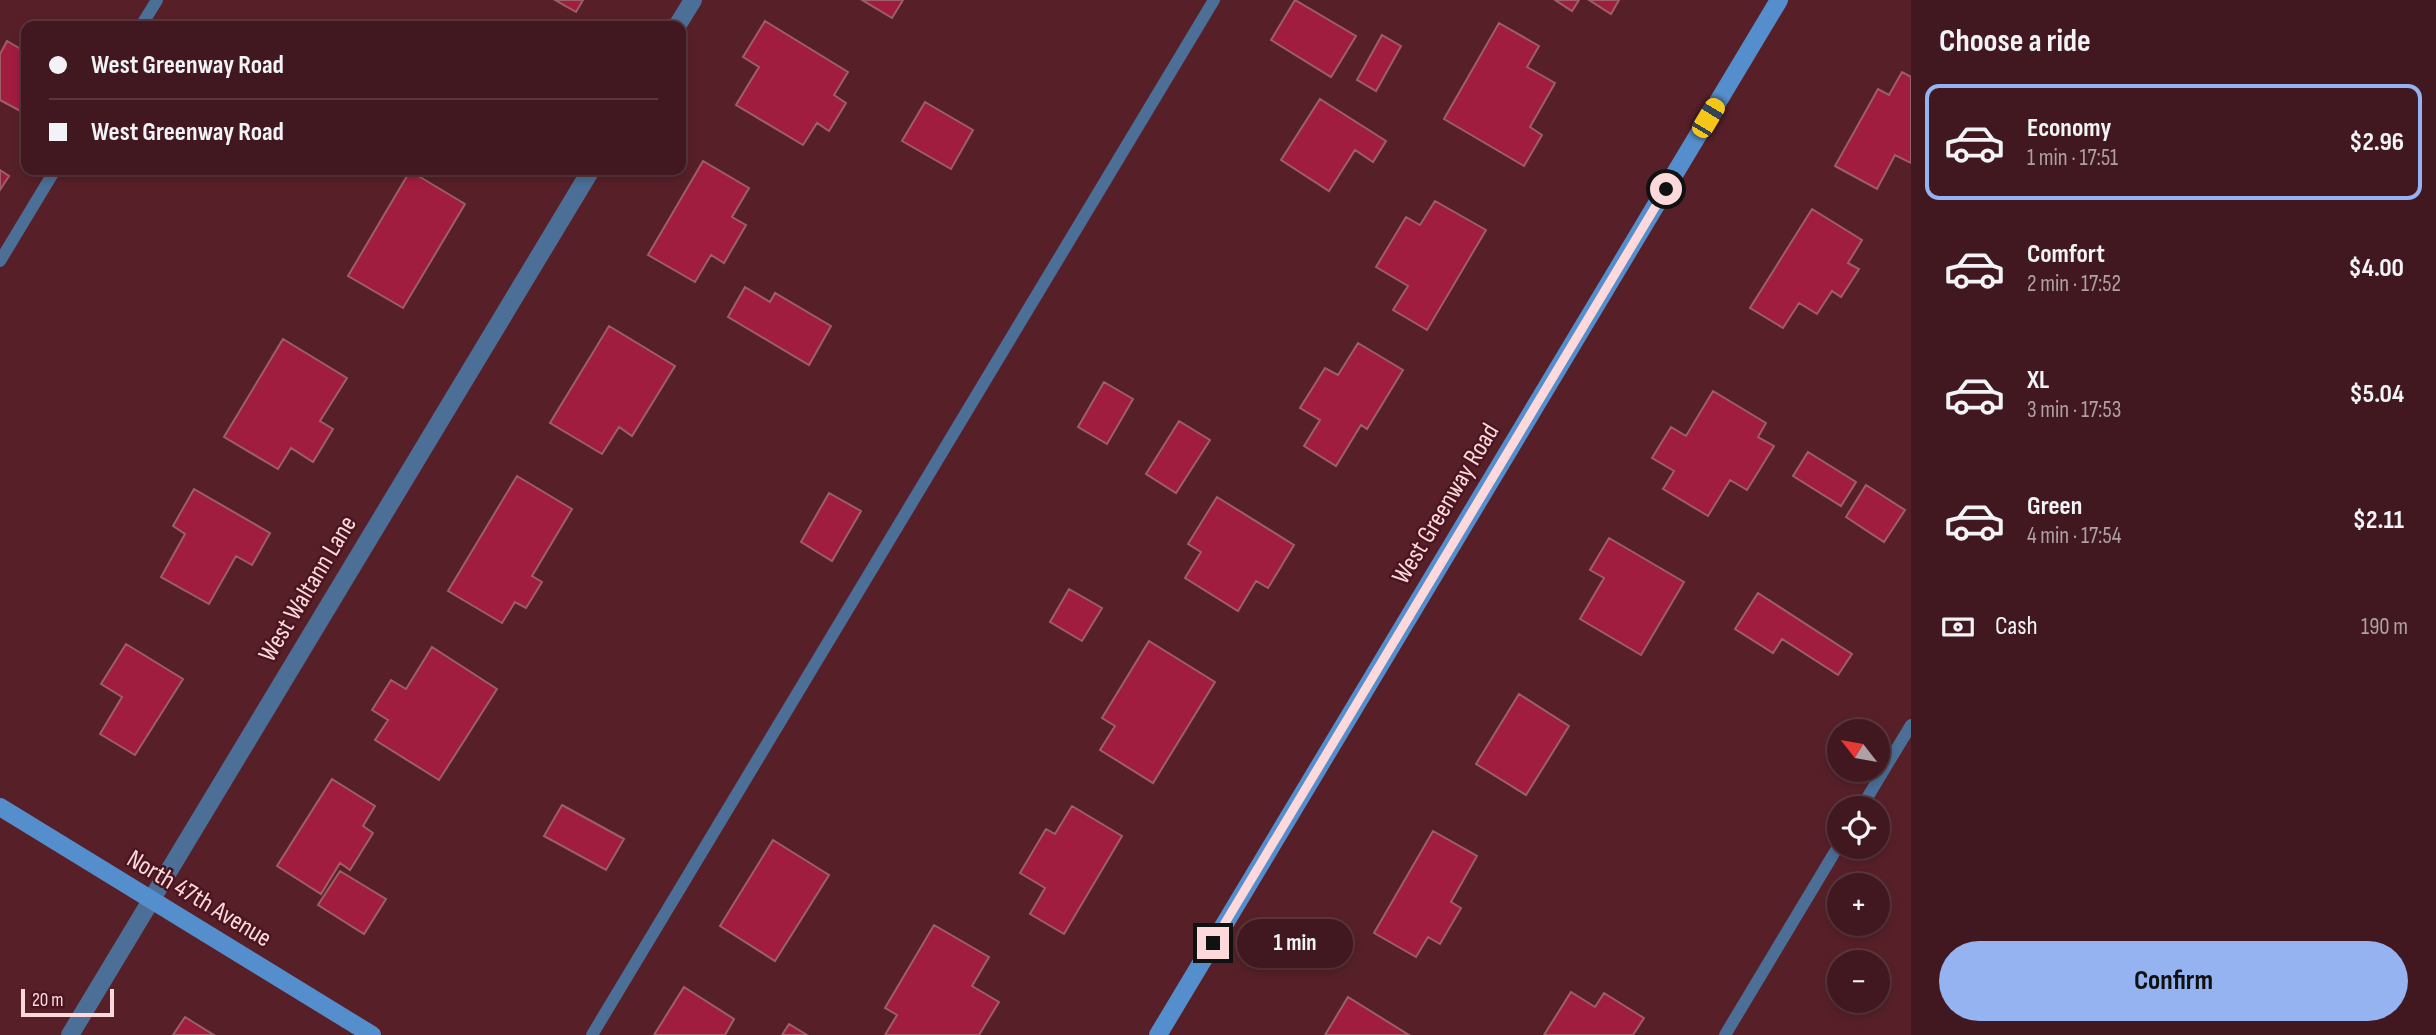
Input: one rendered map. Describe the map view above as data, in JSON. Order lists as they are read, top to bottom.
{
  "streets": {
    "main road": ["West Greenway Road", "North 47th Avenue"],
    "street": ["West Waltann Lane"]
  },
  "crossings": [
    ["West Waltann Lane", "North 47th Avenue"]
  ],
  "scale_bar": "20 m",
  "north": "top left",
  "page": {
    "heading": "Choose a ride",
    "banner": ["West Greenway Road", "West Greenway Road"],
    "list": [
      {
        "name": "Economy",
        "note": "1 min · 17:51",
        "value": "$2.96"
      },
      {
        "name": "Comfort",
        "note": "2 min · 17:52",
        "value": "$4.00"
      },
      {
        "name": "XL",
        "note": "3 min · 17:53",
        "value": "$5.04"
      },
      {
        "name": "Green",
        "note": "4 min · 17:54",
        "value": "$2.11"
      }
    ],
    "pay": ["Cash", "190 m"],
    "map_buttons": ["+", "−"],
    "bubble": "1 min",
    "buttons": "Confirm",
    "scale": "20 m"
  }
}
